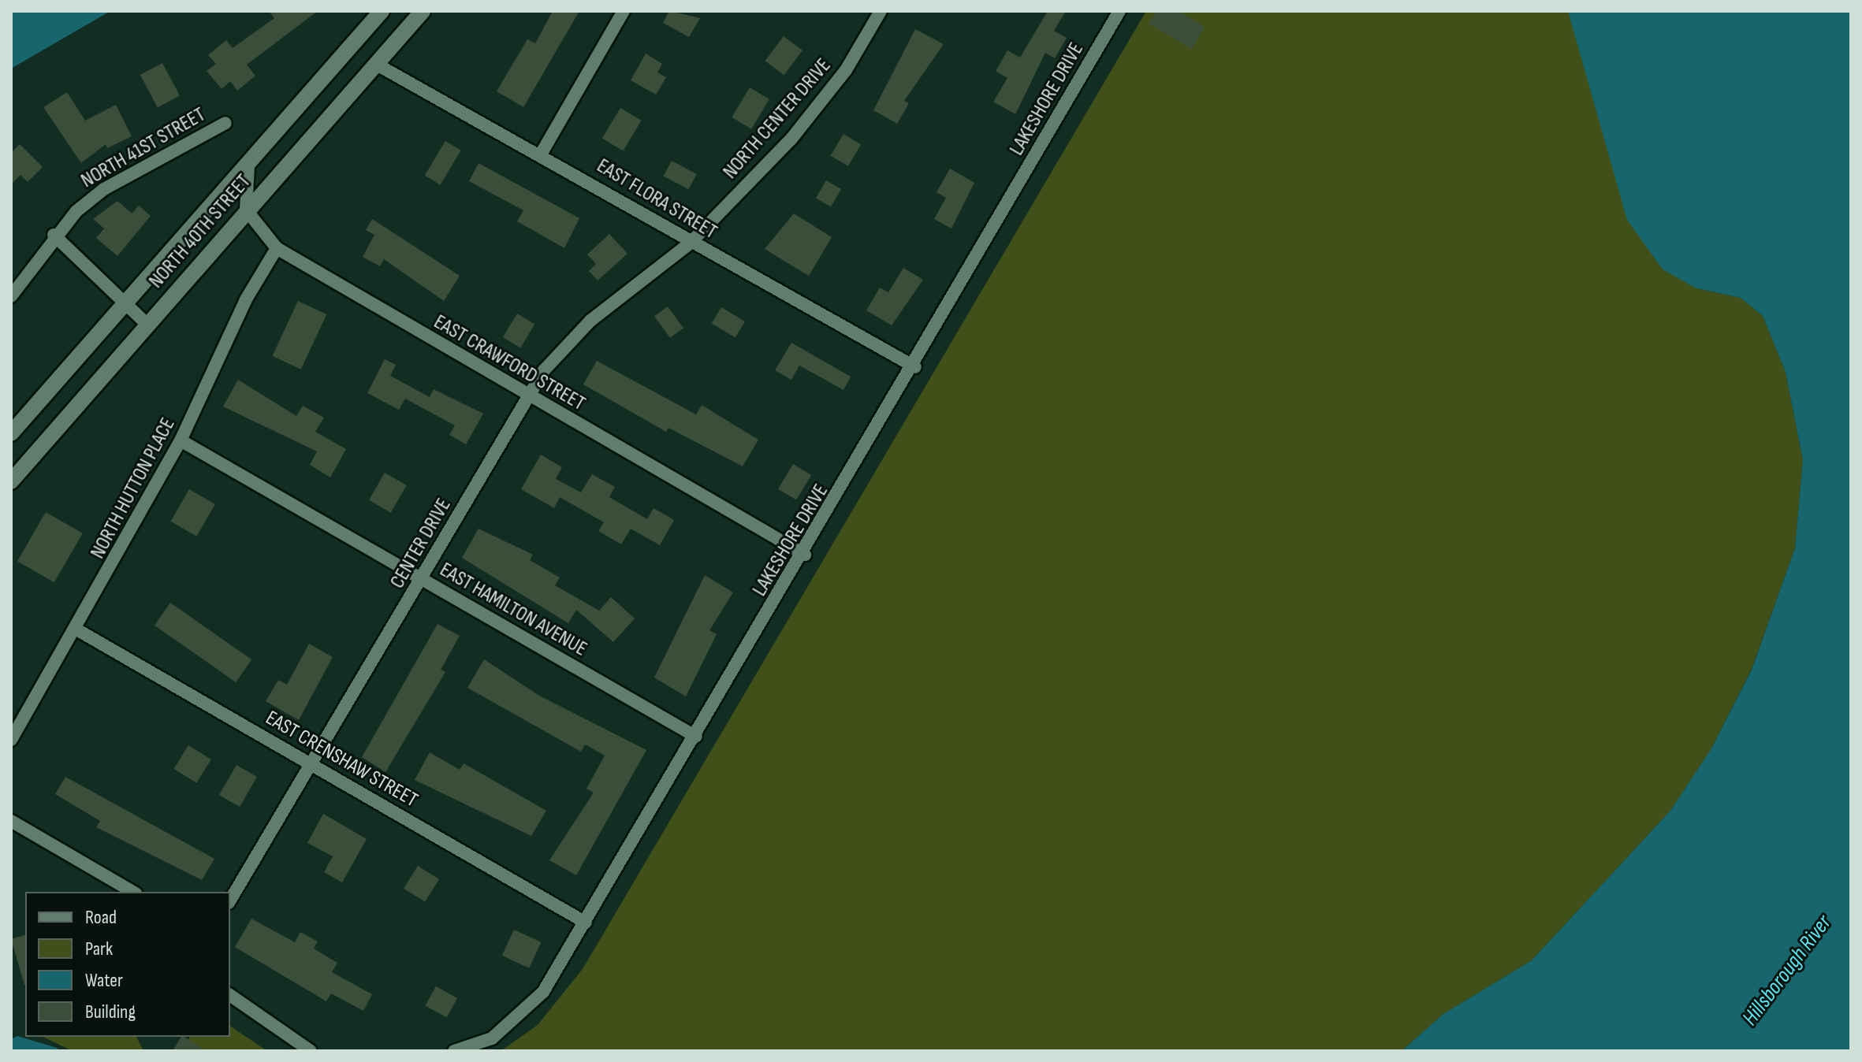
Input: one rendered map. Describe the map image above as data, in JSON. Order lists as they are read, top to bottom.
{
  "streets": {
    "main road": ["NORTH 40TH STREET"],
    "street": [
      "LAKESHORE DRIVE",
      "NORTH CENTER DRIVE",
      "NORTH 41ST STREET",
      "EAST FLORA STREET",
      "EAST CRAWFORD STREET",
      "NORTH HUTTON PLACE",
      "CENTER DRIVE",
      "EAST HAMILTON AVENUE",
      "EAST CRENSHAW STREET"
    ]
  },
  "crossings": [
    ["LAKESHORE DRIVE", "EAST FLORA STREET"],
    ["LAKESHORE DRIVE", "EAST CRAWFORD STREET"],
    ["LAKESHORE DRIVE", "EAST HAMILTON AVENUE"],
    ["LAKESHORE DRIVE", "EAST CRENSHAW STREET"],
    ["NORTH CENTER DRIVE", "EAST FLORA STREET"],
    ["NORTH CENTER DRIVE", "CENTER DRIVE"],
    ["EAST FLORA STREET", "NORTH 40TH STREET"],
    ["EAST FLORA STREET", "CENTER DRIVE"],
    ["NORTH 40TH STREET", "EAST CRAWFORD STREET"],
    ["EAST CRAWFORD STREET", "NORTH HUTTON PLACE"],
    ["EAST CRAWFORD STREET", "CENTER DRIVE"],
    ["NORTH HUTTON PLACE", "EAST HAMILTON AVENUE"],
    ["NORTH HUTTON PLACE", "EAST CRENSHAW STREET"],
    ["CENTER DRIVE", "EAST HAMILTON AVENUE"],
    ["CENTER DRIVE", "EAST CRENSHAW STREET"]
  ],
  "water": ["Hillsborough River"],
  "legend": [
    "Road",
    "Park",
    "Water",
    "Building"
  ]
}
